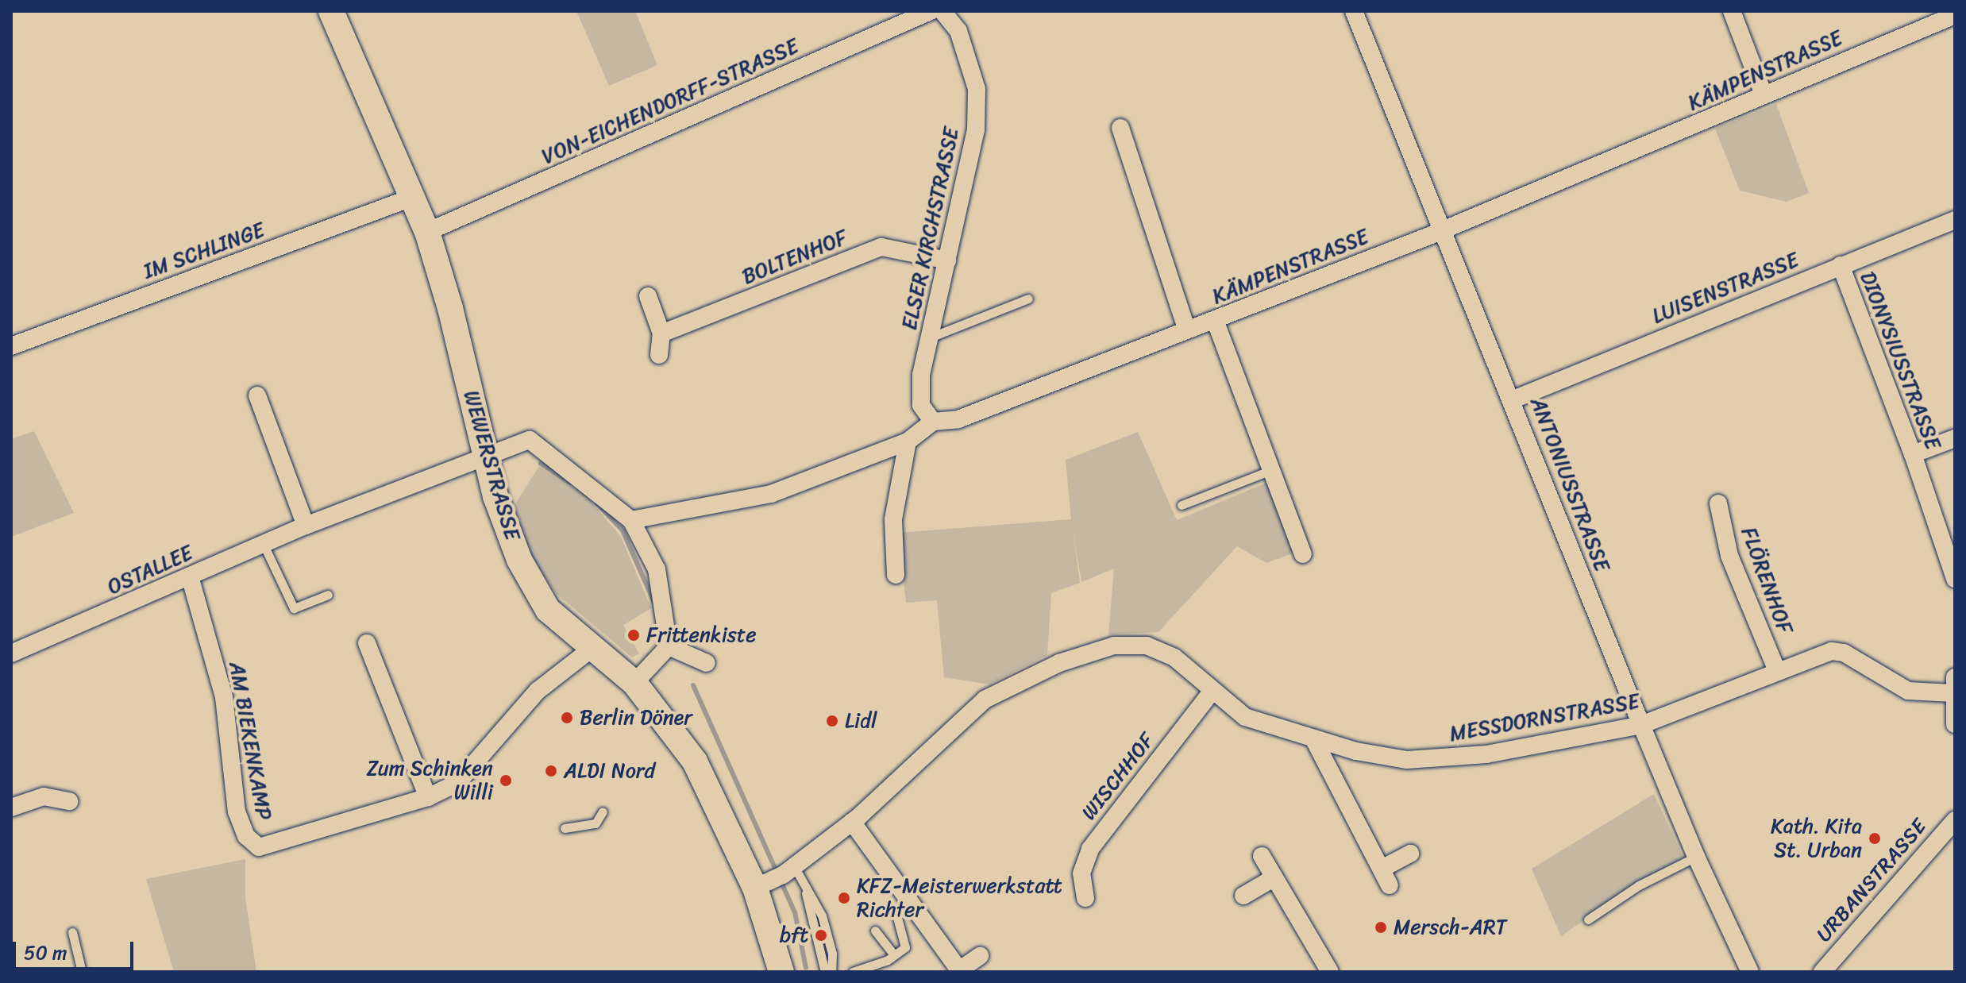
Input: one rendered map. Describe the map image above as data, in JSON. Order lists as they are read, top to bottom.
{
  "streets": {
    "main road": ["WEWERSTRASSE"],
    "street": [
      "KÄMPENSTRASSE",
      "VON-EICHENDORFF-STRASSE",
      "ELSER KIRCHSTRASSE",
      "IM SCHLINGE",
      "BOLTENHOF",
      "LUISENSTRASSE",
      "DIONYSIUSSTRASSE",
      "ANTONIUSSTRASSE",
      "OSTALLEE",
      "FLÖRENHOF",
      "MESSDORNSTRASSE",
      "AM BIEKENKAMP",
      "WISCHHOF",
      "URBANSTRASSE"
    ]
  },
  "crossings": [
    ["KÄMPENSTRASSE", "ELSER KIRCHSTRASSE"],
    ["KÄMPENSTRASSE", "ANTONIUSSTRASSE"],
    ["VON-EICHENDORFF-STRASSE", "WEWERSTRASSE"],
    ["ELSER KIRCHSTRASSE", "BOLTENHOF"],
    ["IM SCHLINGE", "WEWERSTRASSE"],
    ["LUISENSTRASSE", "DIONYSIUSSTRASSE"],
    ["LUISENSTRASSE", "ANTONIUSSTRASSE"],
    ["WEWERSTRASSE", "OSTALLEE"],
    ["WEWERSTRASSE", "MESSDORNSTRASSE"],
    ["WEWERSTRASSE", "AM BIEKENKAMP"],
    ["ANTONIUSSTRASSE", "MESSDORNSTRASSE"],
    ["OSTALLEE", "AM BIEKENKAMP"],
    ["FLÖRENHOF", "MESSDORNSTRASSE"],
    ["MESSDORNSTRASSE", "WISCHHOF"]
  ],
  "places": [
    "Frittenkiste",
    "Berlin Döner",
    "Lidl",
    "ALDI Nord",
    "Zum Schinken Willi",
    "Kath. Kita St. Urban",
    "KFZ-Meisterwerkstatt Richter",
    "Mersch-ART",
    "bft"
  ],
  "scale_bar": "50 m"
}
